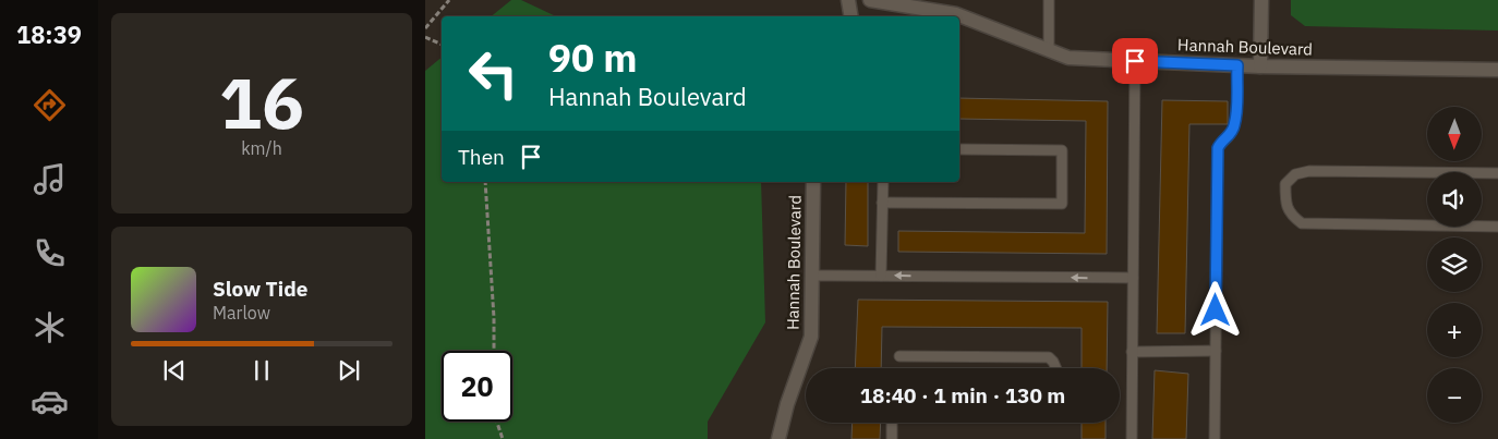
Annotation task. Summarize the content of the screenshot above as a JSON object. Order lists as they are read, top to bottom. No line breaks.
{"streets":{"street":["Hannah Boulevard"]},"north":"bottom","page":{"tabs":"18:39","tile":["16","km/h"],"turn":["90 m","Hannah Boulevard"],"map_buttons":["+","−"],"then":"Then","song":["Slow Tide","Marlow"],"limit":"20","trip":"18:40 · 1 min · 130 m"}}
